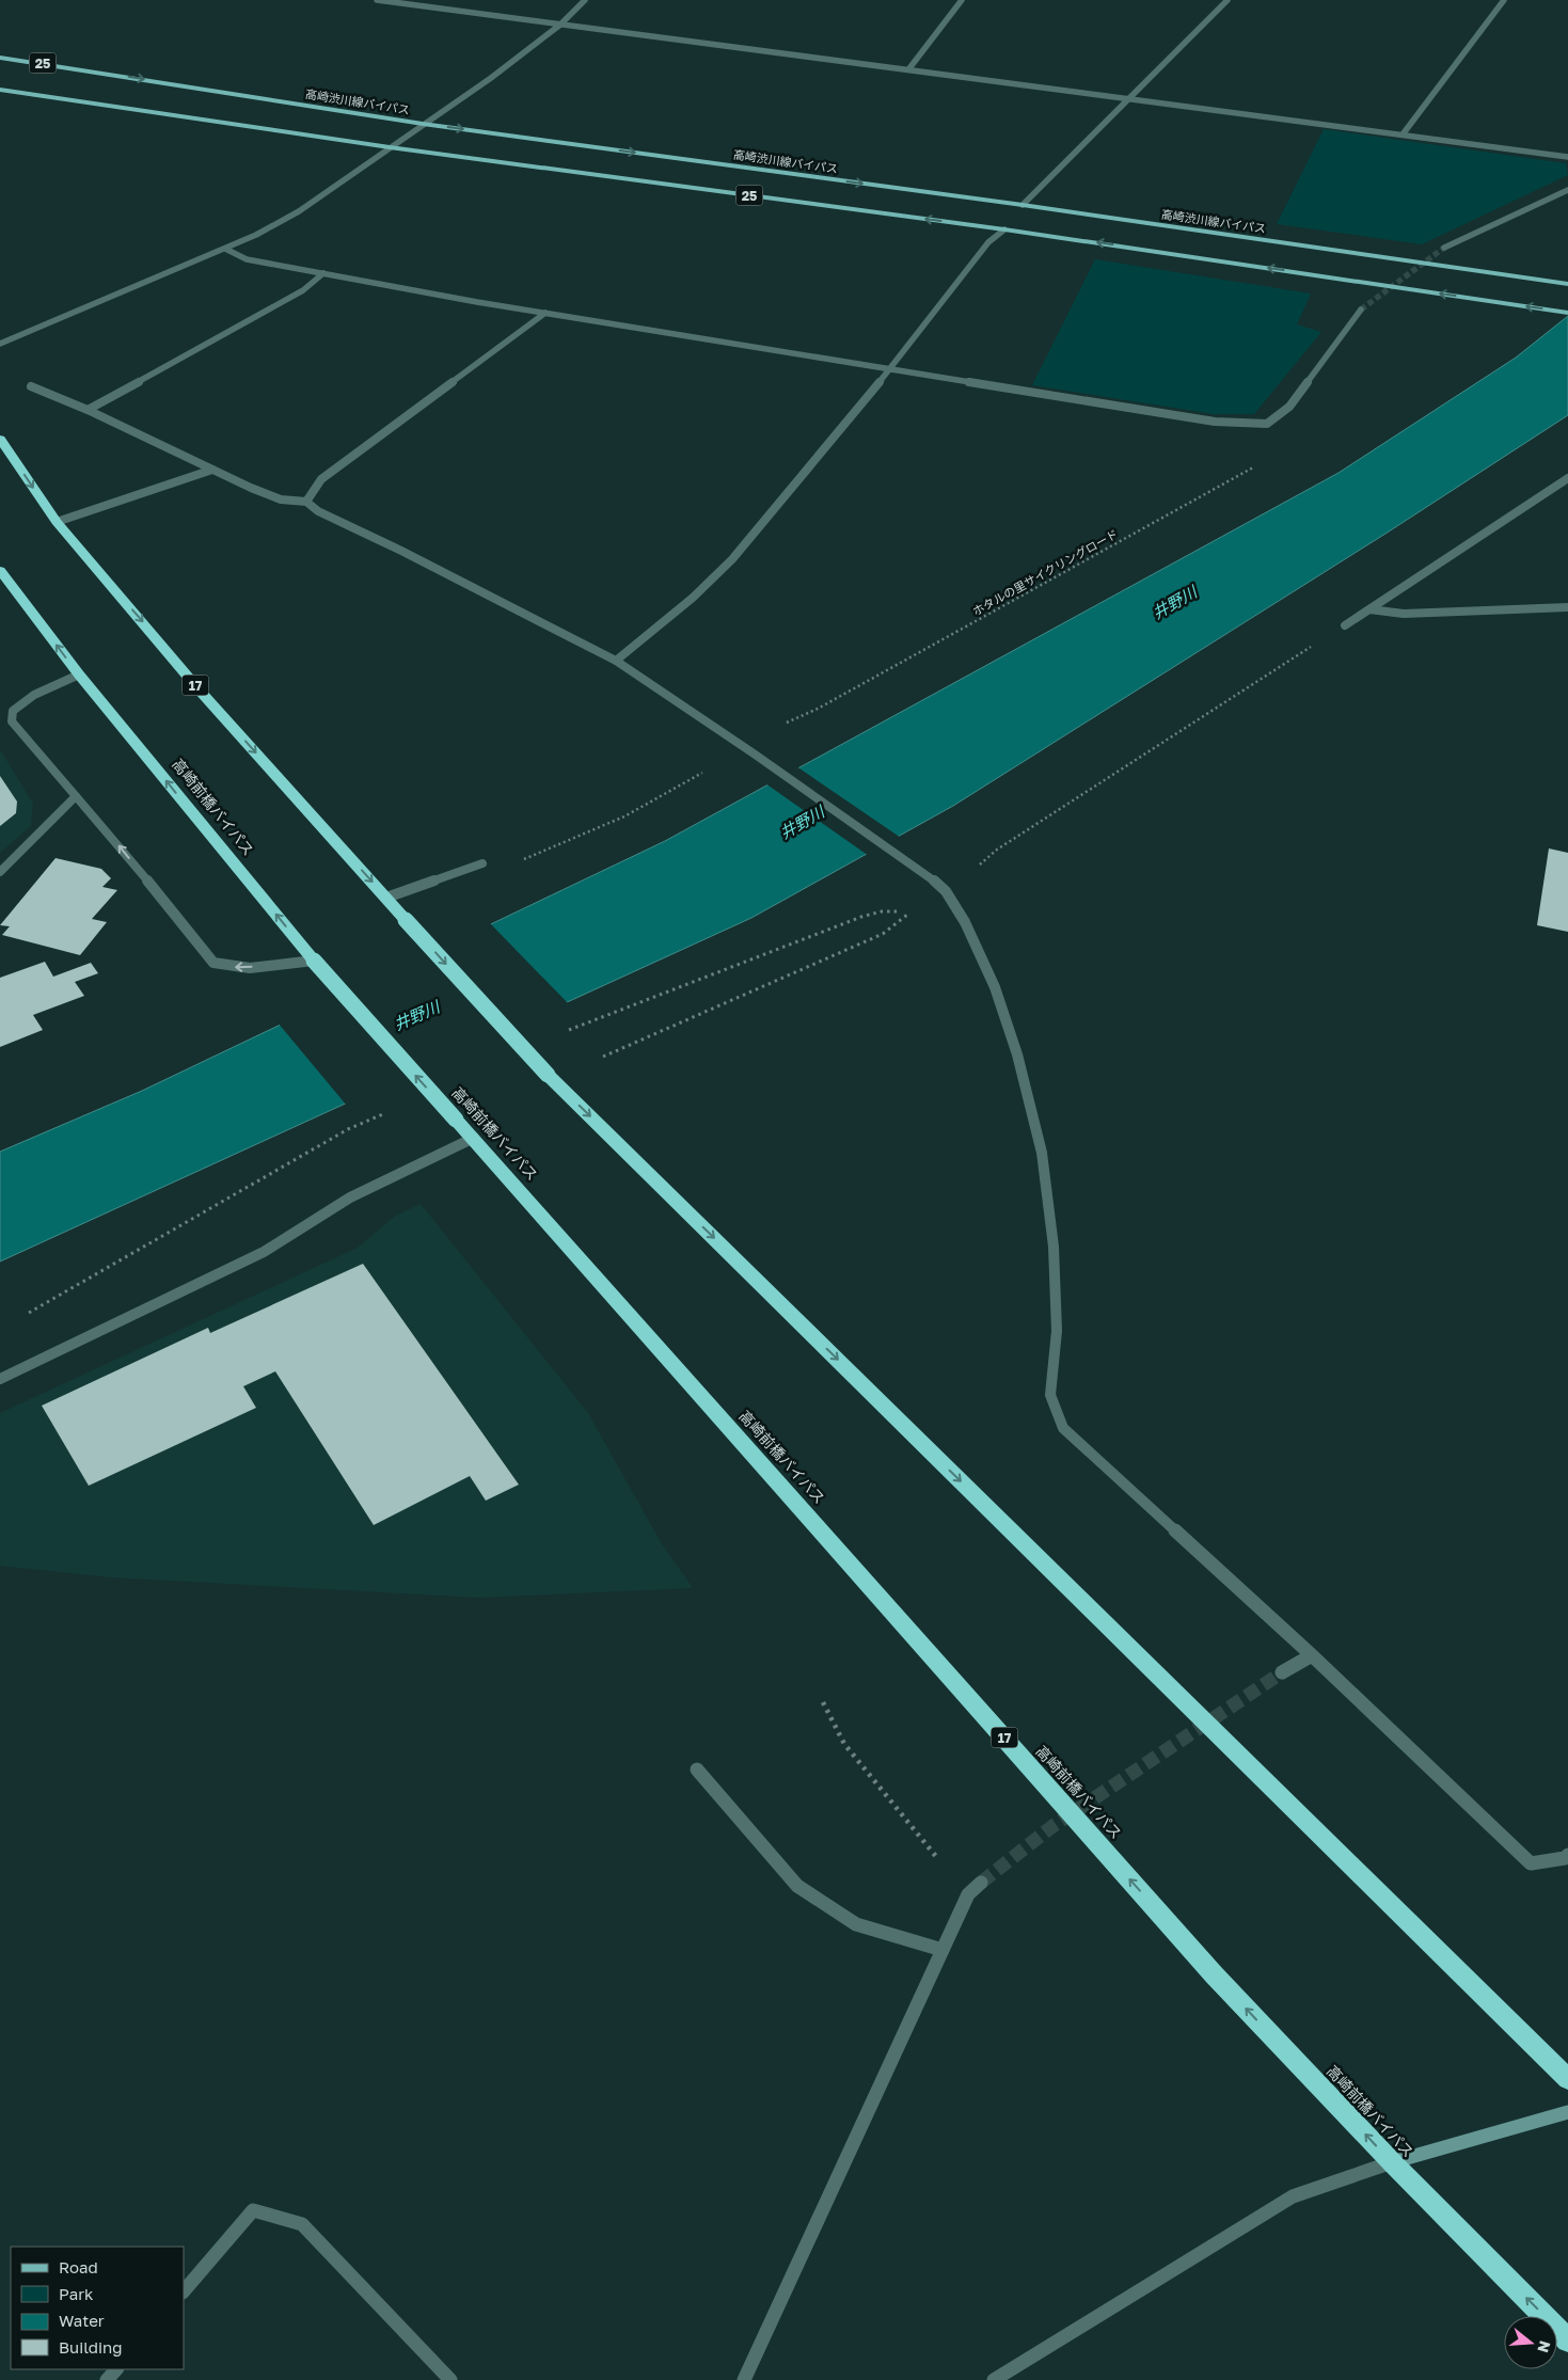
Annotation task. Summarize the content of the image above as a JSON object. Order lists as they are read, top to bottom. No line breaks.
{"streets":{"highway":["17","高崎前橋バイパス"],"main road":["25","高崎渋川線バイパス"],"path":["ホタルの里サイクリングロード"]},"water":["井野川"],"legend":["Road","Park","Water","Building"],"north":"right"}
